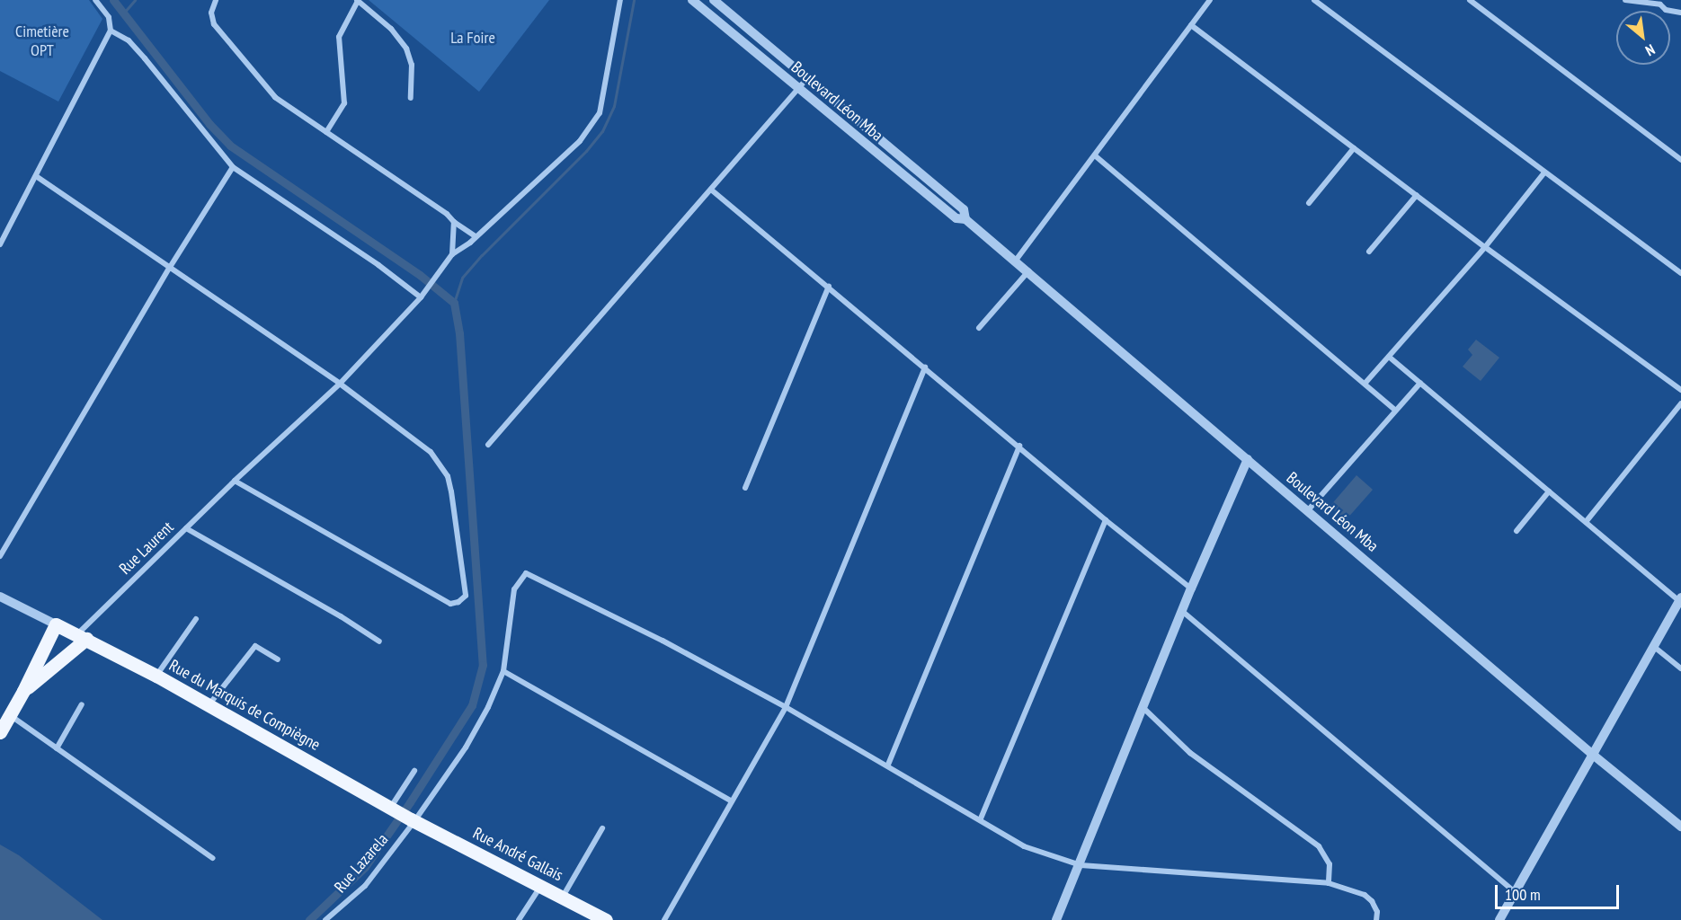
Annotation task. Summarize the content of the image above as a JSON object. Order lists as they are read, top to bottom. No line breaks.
{"streets":{"main road":["Rue du Marquis de Compiègne","Rue André Gallais"],"street":["Boulevard Léon Mba","Rue Laurent","Rue Lazarela"]},"crossings":[["Rue Laurent","Rue du Marquis de Compiègne"],["Rue du Marquis de Compiègne","Rue André Gallais"],["Rue du Marquis de Compiègne","Rue Lazarela"],["Rue André Gallais","Rue Lazarela"]],"parks":["Cimetière OPT","La Foire"],"scale_bar":"100 m","north":"bottom right"}
